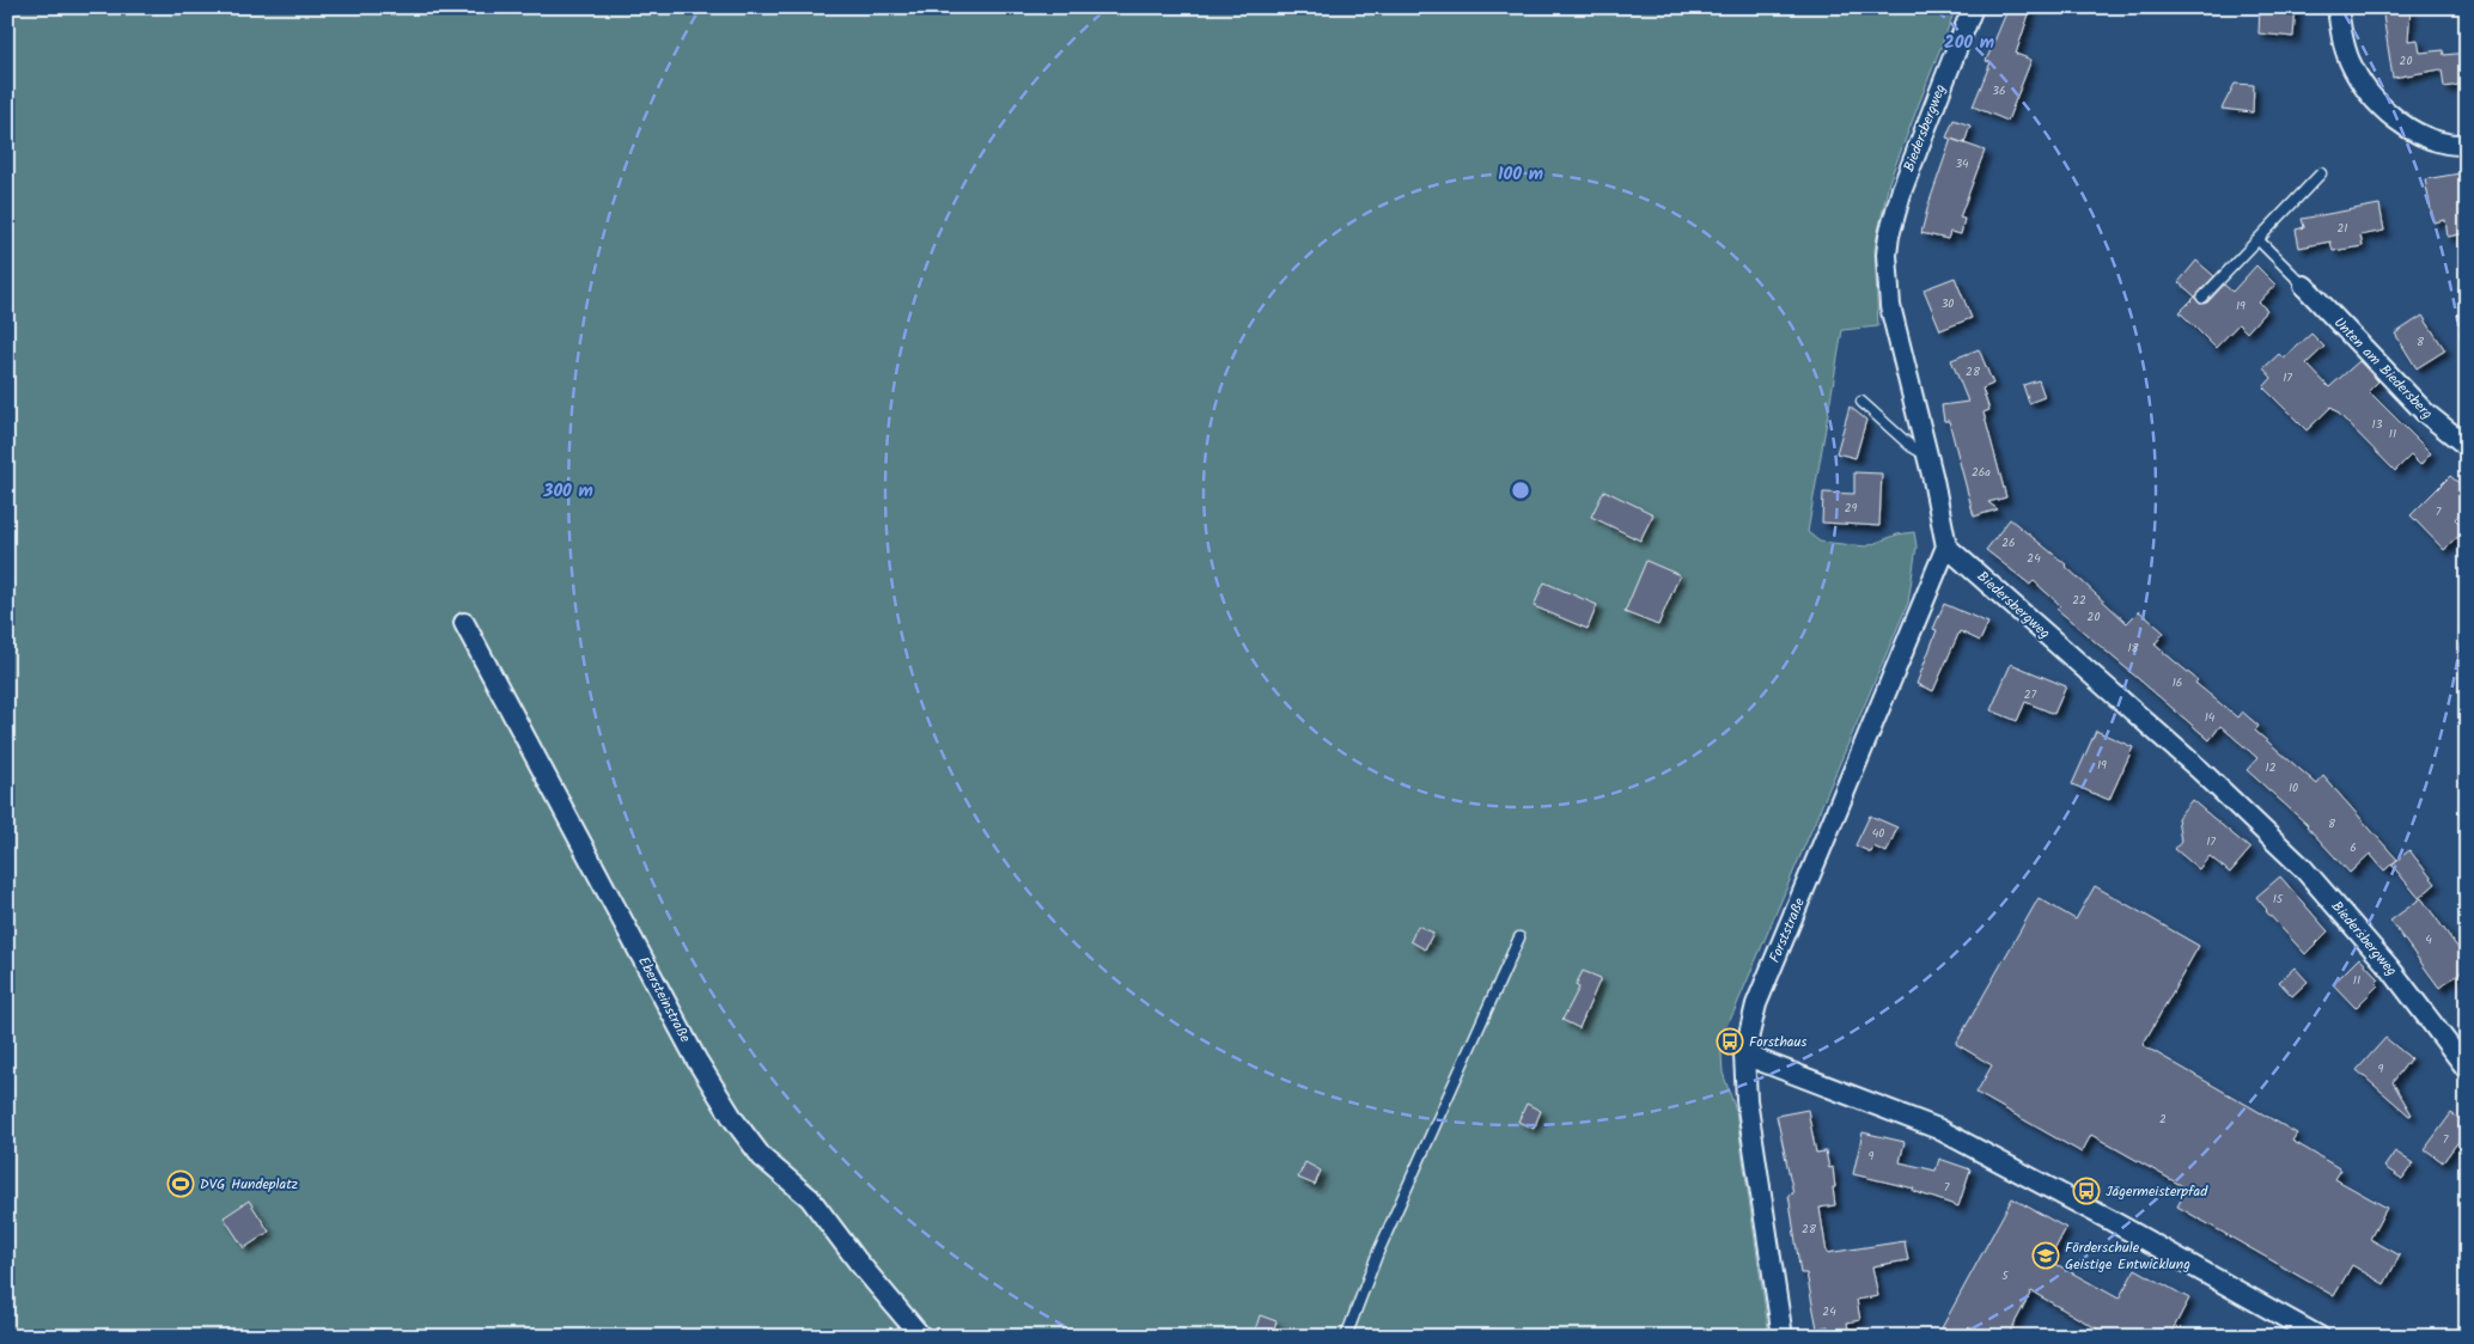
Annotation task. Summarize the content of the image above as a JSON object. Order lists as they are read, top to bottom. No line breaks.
{"streets":{"street":["Biedersbergweg","Unten am Biedersberg","Forststraße","Ebersteinstraße"]},"crossings":[["Biedersbergweg","Forststraße"]],"places":{"bus stop":["Forsthaus","Jägermeisterpfad"],"sports":["DVG Hundeplatz"],"school or university":["Förderschule Geistige Entwicklung"]},"house_numbers":["20","36","34","21","30","19","8","28","17","13","11","26a","29","7","26","24","22","20","18","16","27","14","19","12","10","8","40","17","6","15","4","11","9","2","7","9","7","28","5","24"],"rings":["200 m","100 m","300 m"]}
